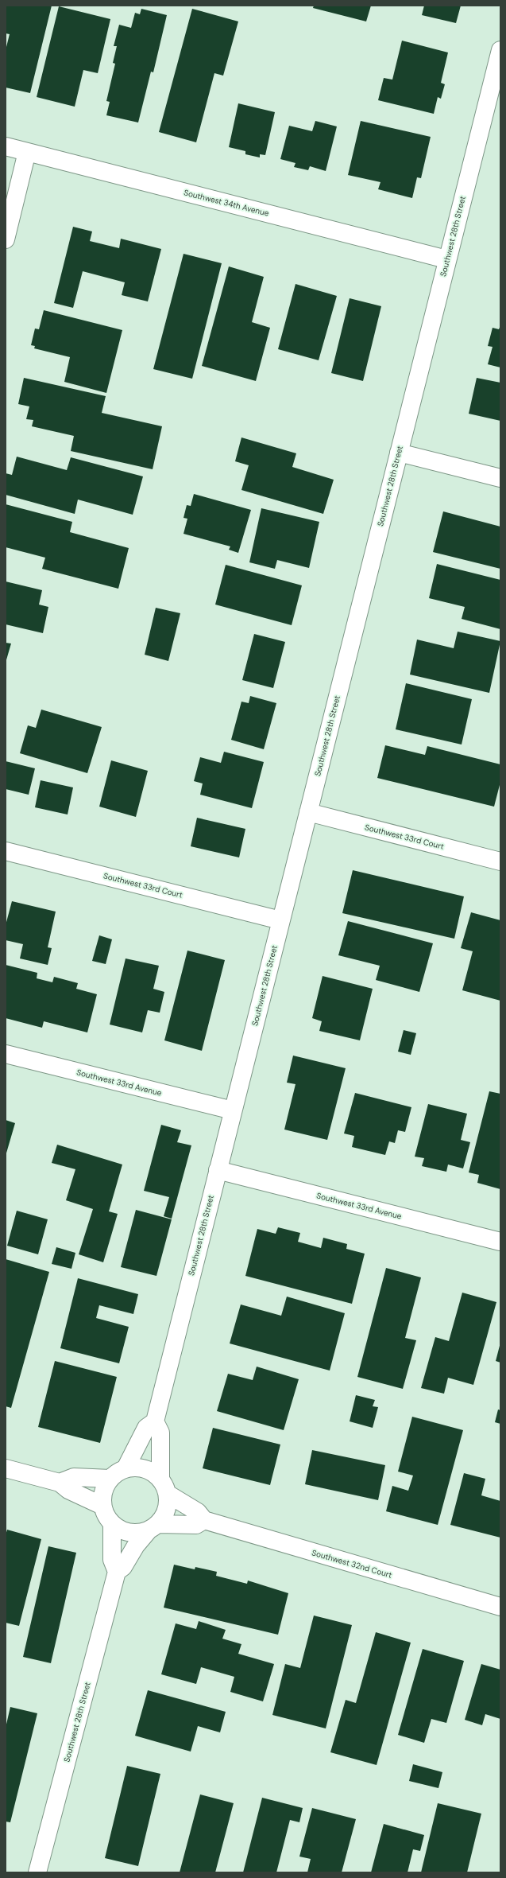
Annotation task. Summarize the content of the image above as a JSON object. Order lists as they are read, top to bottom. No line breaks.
{"streets":{"street":["Southwest 34th Avenue","Southwest 28th Street","Southwest 33rd Court","Southwest 33rd Avenue","Southwest 32nd Court"]},"crossings":[["Southwest 34th Avenue","Southwest 28th Street"],["Southwest 28th Street","Southwest 33rd Court"],["Southwest 28th Street","Southwest 33rd Avenue"],["Southwest 28th Street","Southwest 32nd Court"]]}
